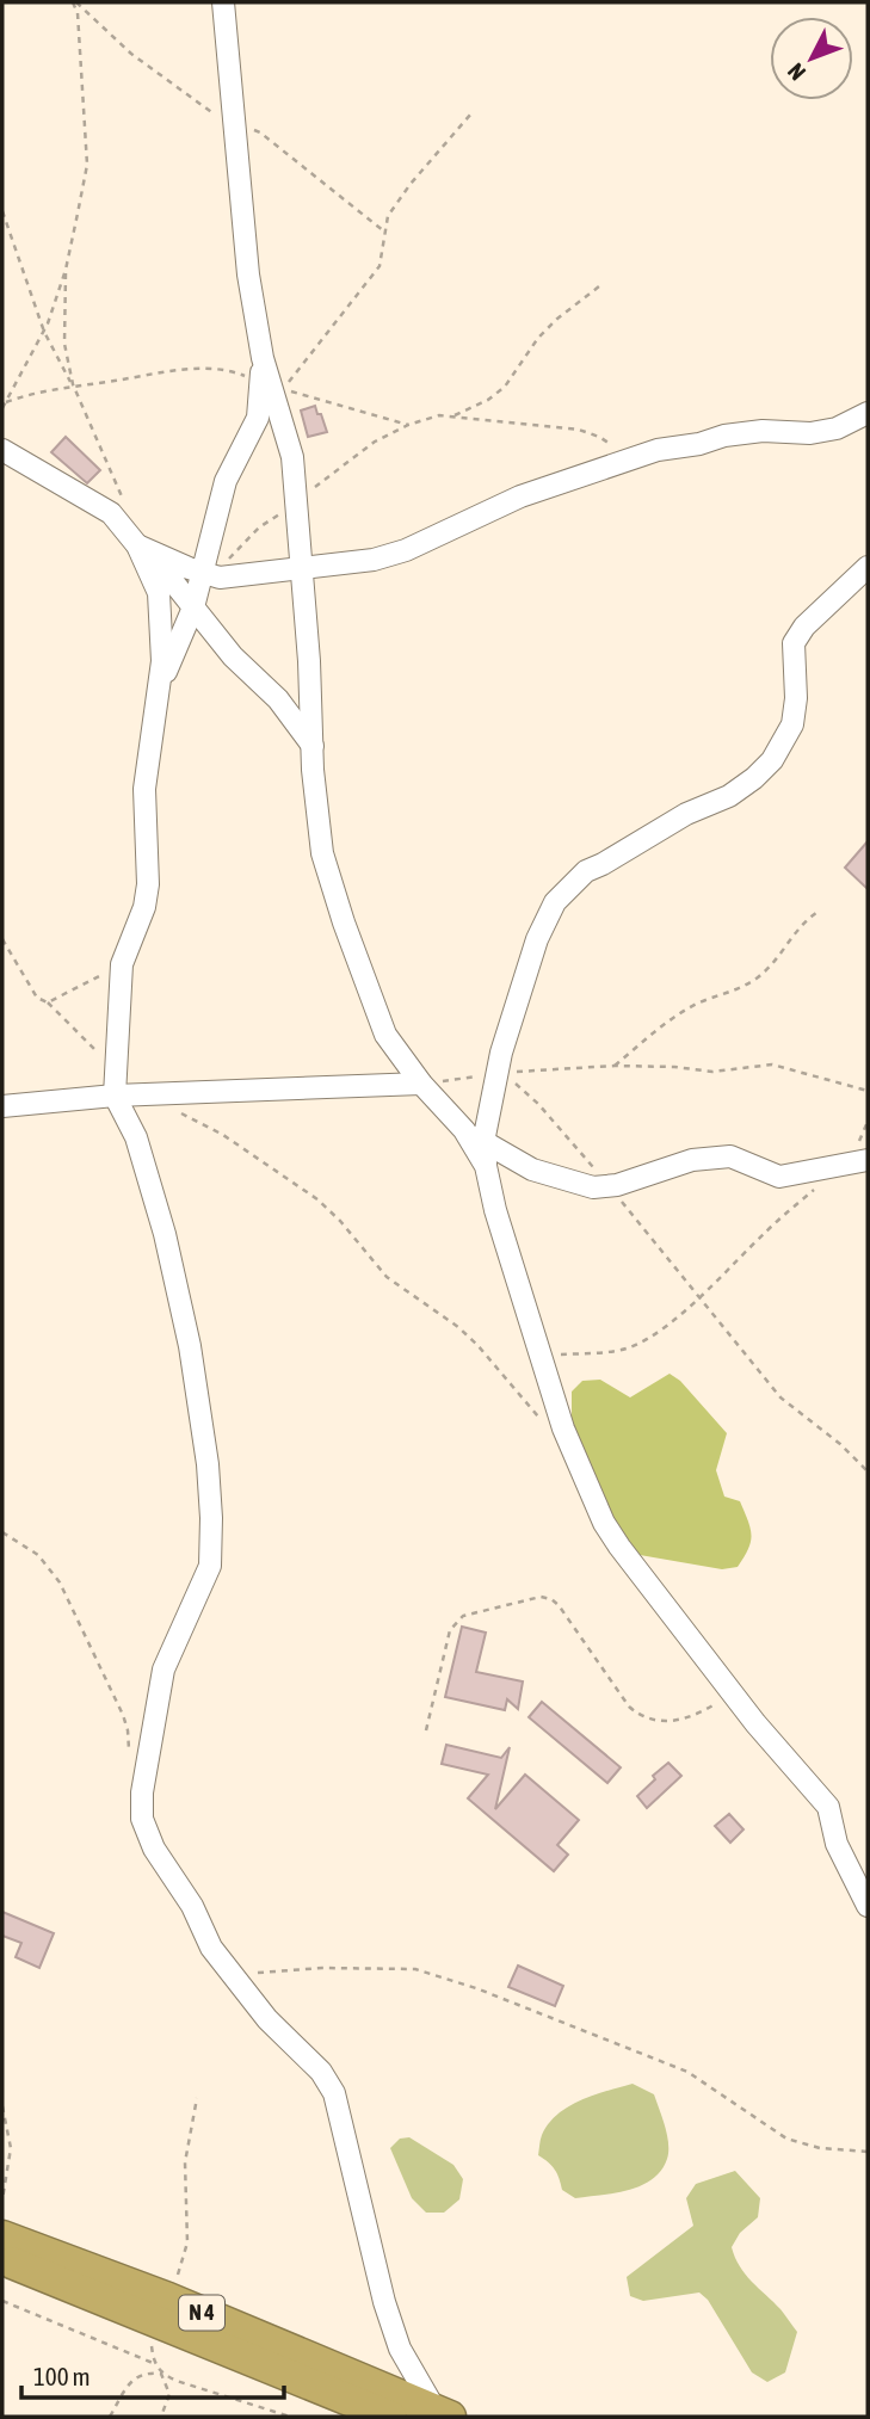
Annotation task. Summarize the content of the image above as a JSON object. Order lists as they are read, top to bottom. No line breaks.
{"streets":{"highway":["N 4"]},"scale_bar":"100 m","north":"bottom left"}
